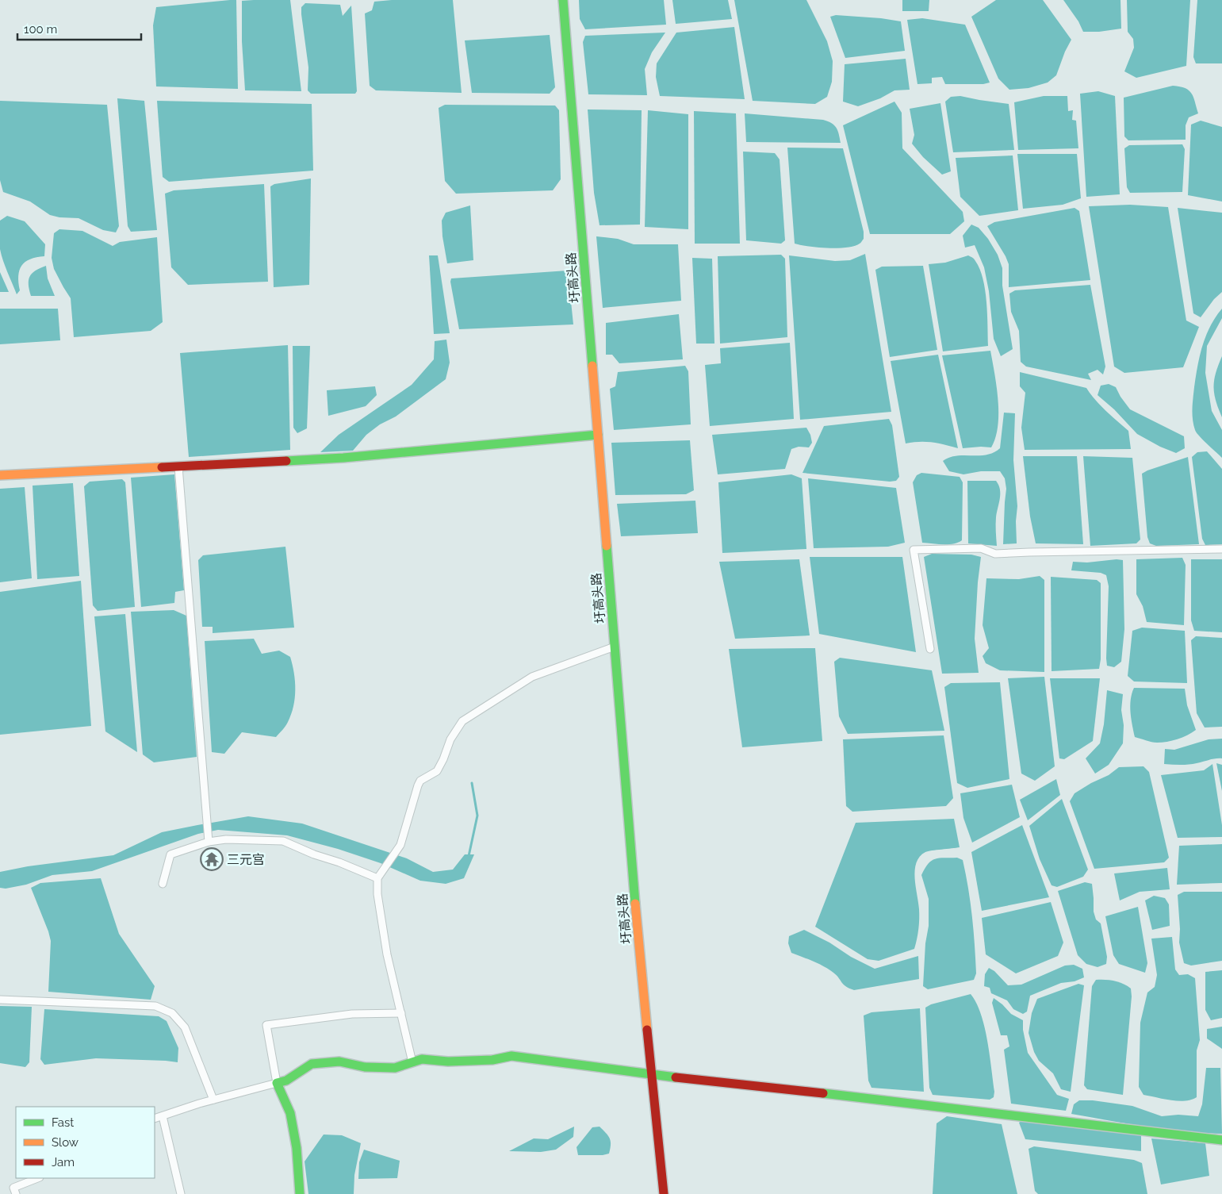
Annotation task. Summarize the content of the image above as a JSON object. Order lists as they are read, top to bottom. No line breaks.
{"streets":{"street":["圩高头路"]},"places":{"temple":["三元宫"]},"legend":["Fast","Slow","Jam"],"scale_bar":"100 m"}
